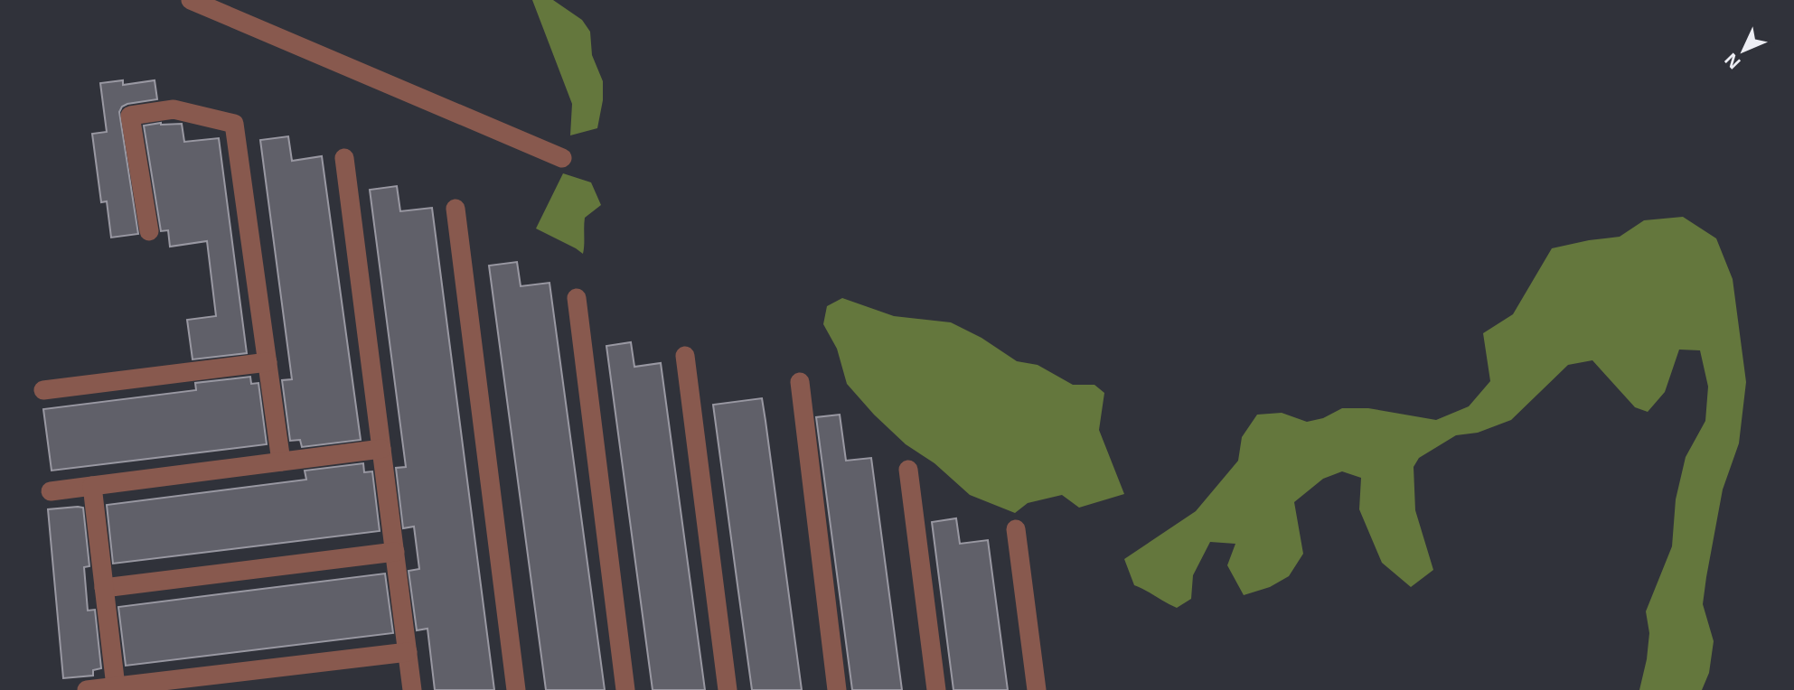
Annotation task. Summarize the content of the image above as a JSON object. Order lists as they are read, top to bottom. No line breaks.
{"north":"bottom left"}
